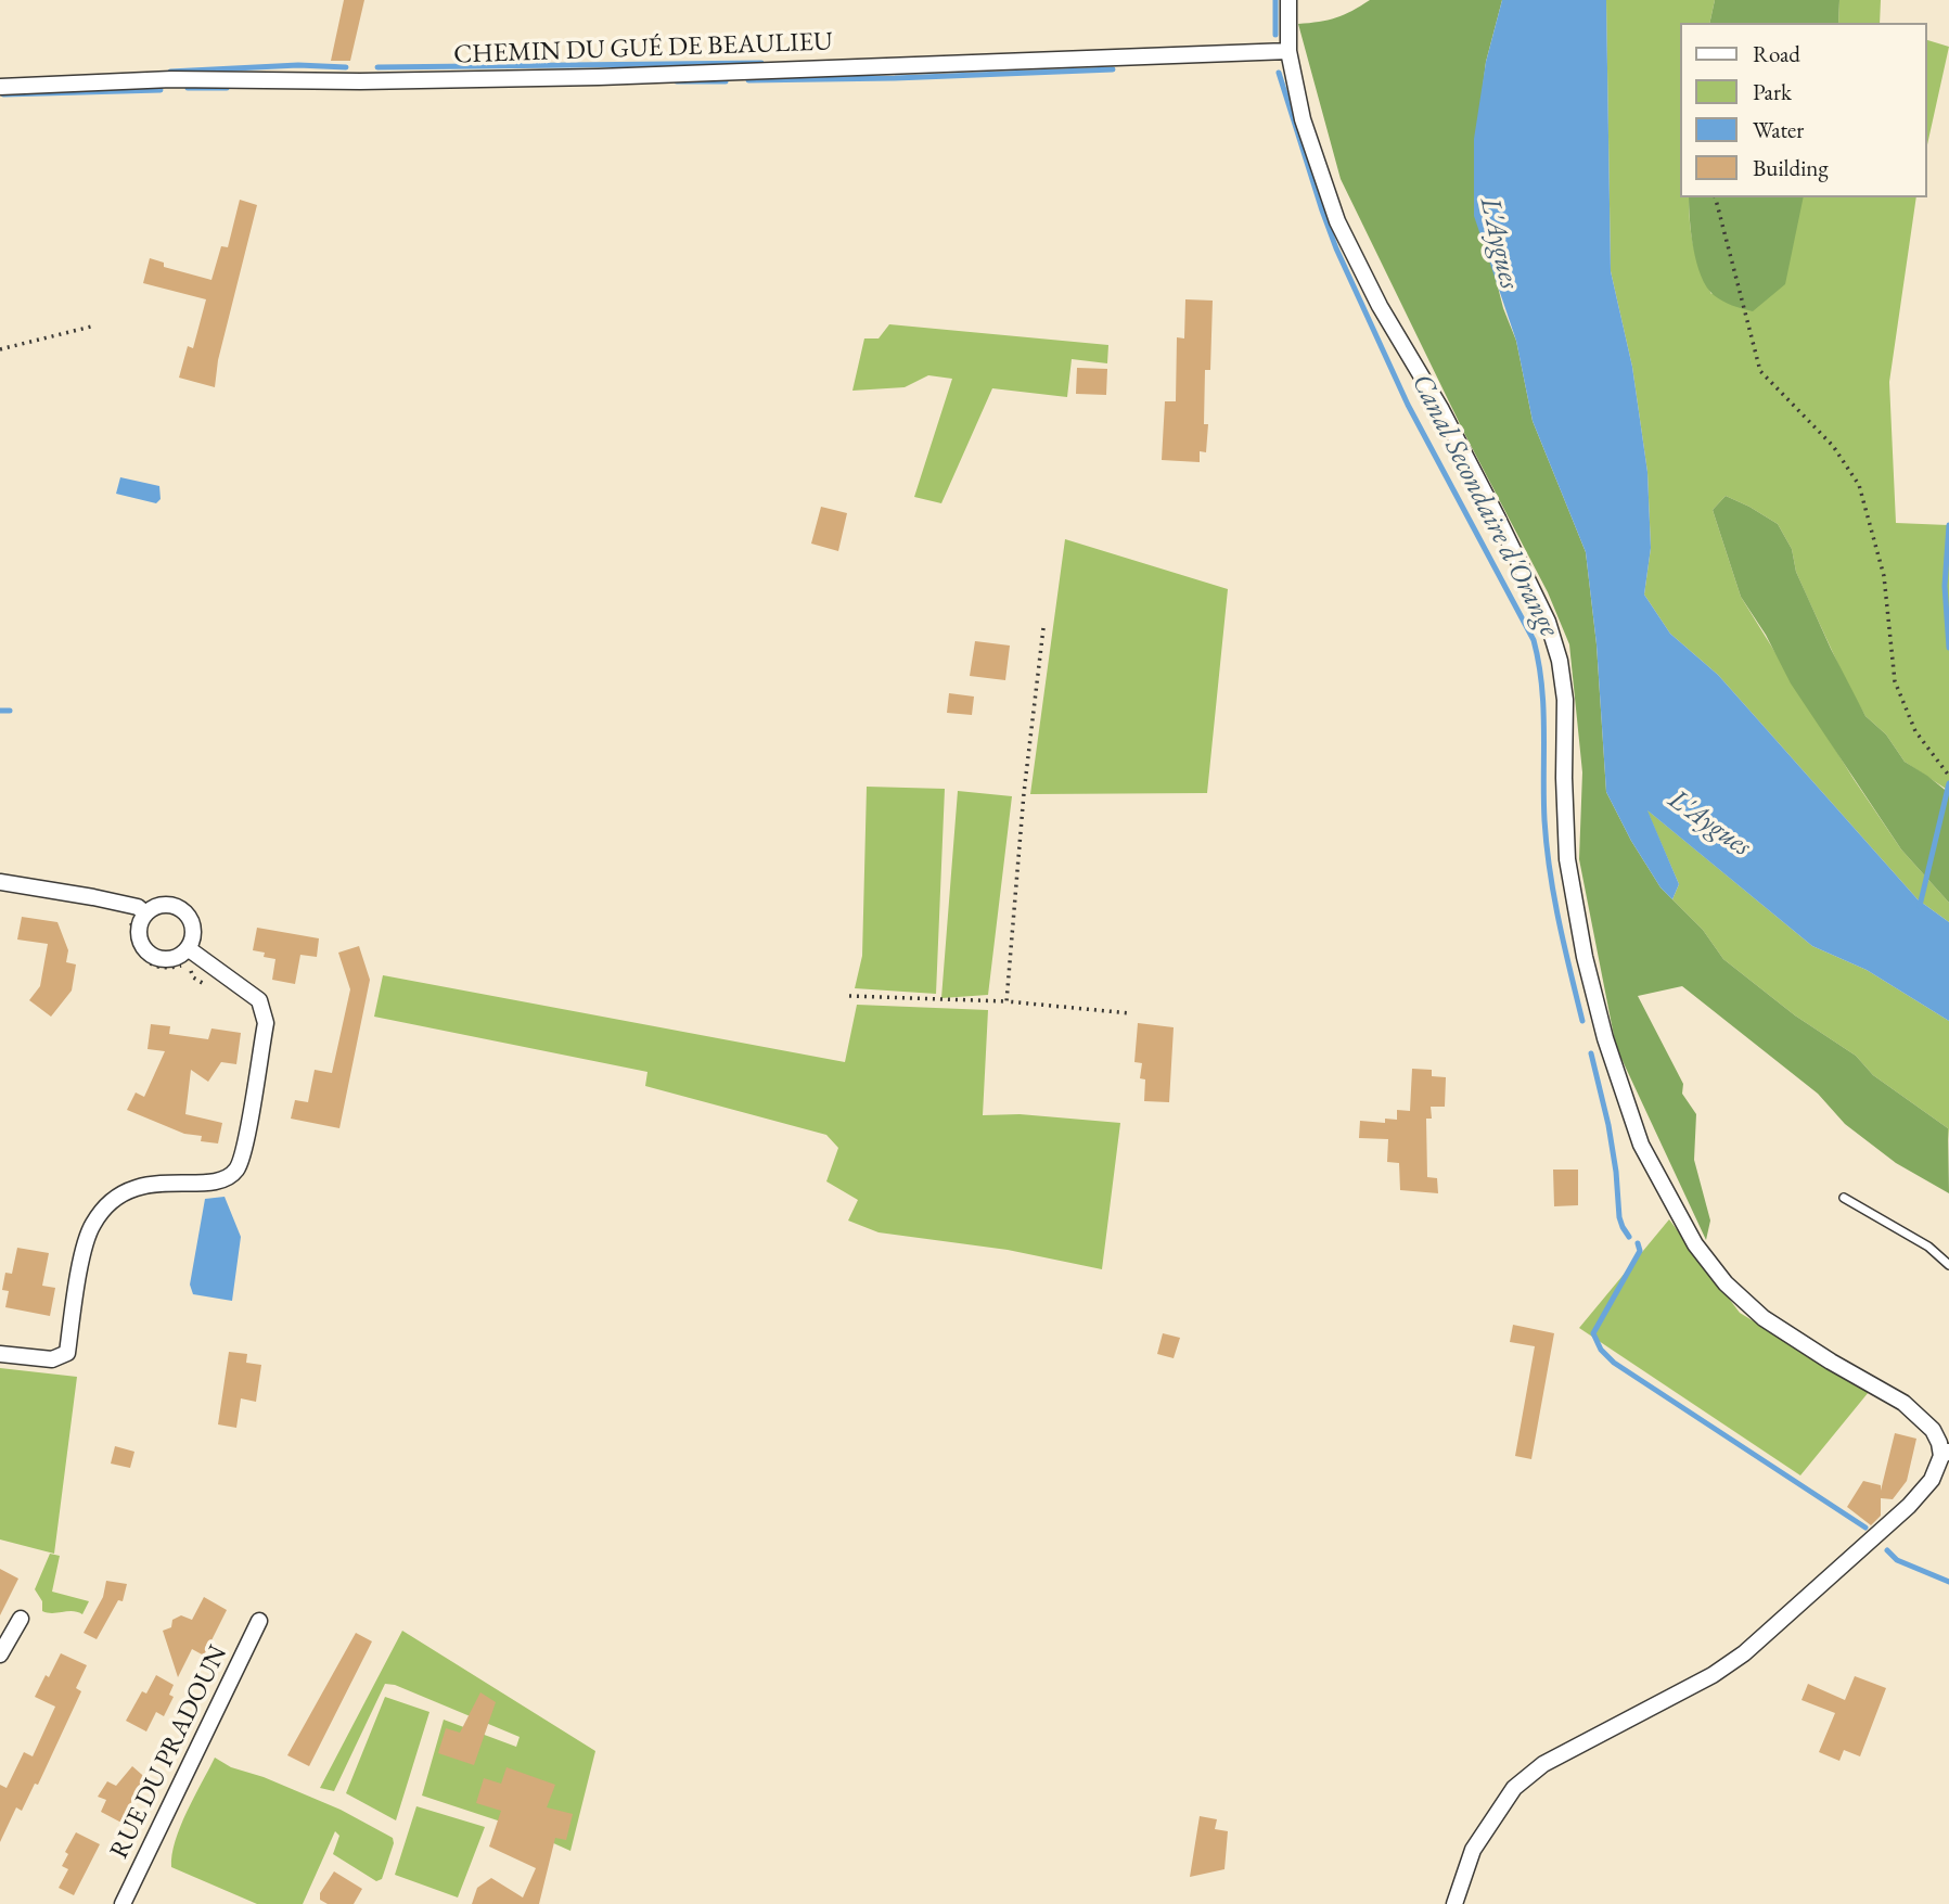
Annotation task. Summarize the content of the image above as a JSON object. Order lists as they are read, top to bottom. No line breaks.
{"streets":{"street":["CHEMIN DU GUÉ DE BEAULIEU","RUE DU PRADOUN"]},"water":["L'Aygues","Canal Secondaire d'Orange"],"legend":["Road","Park","Water","Building"]}
